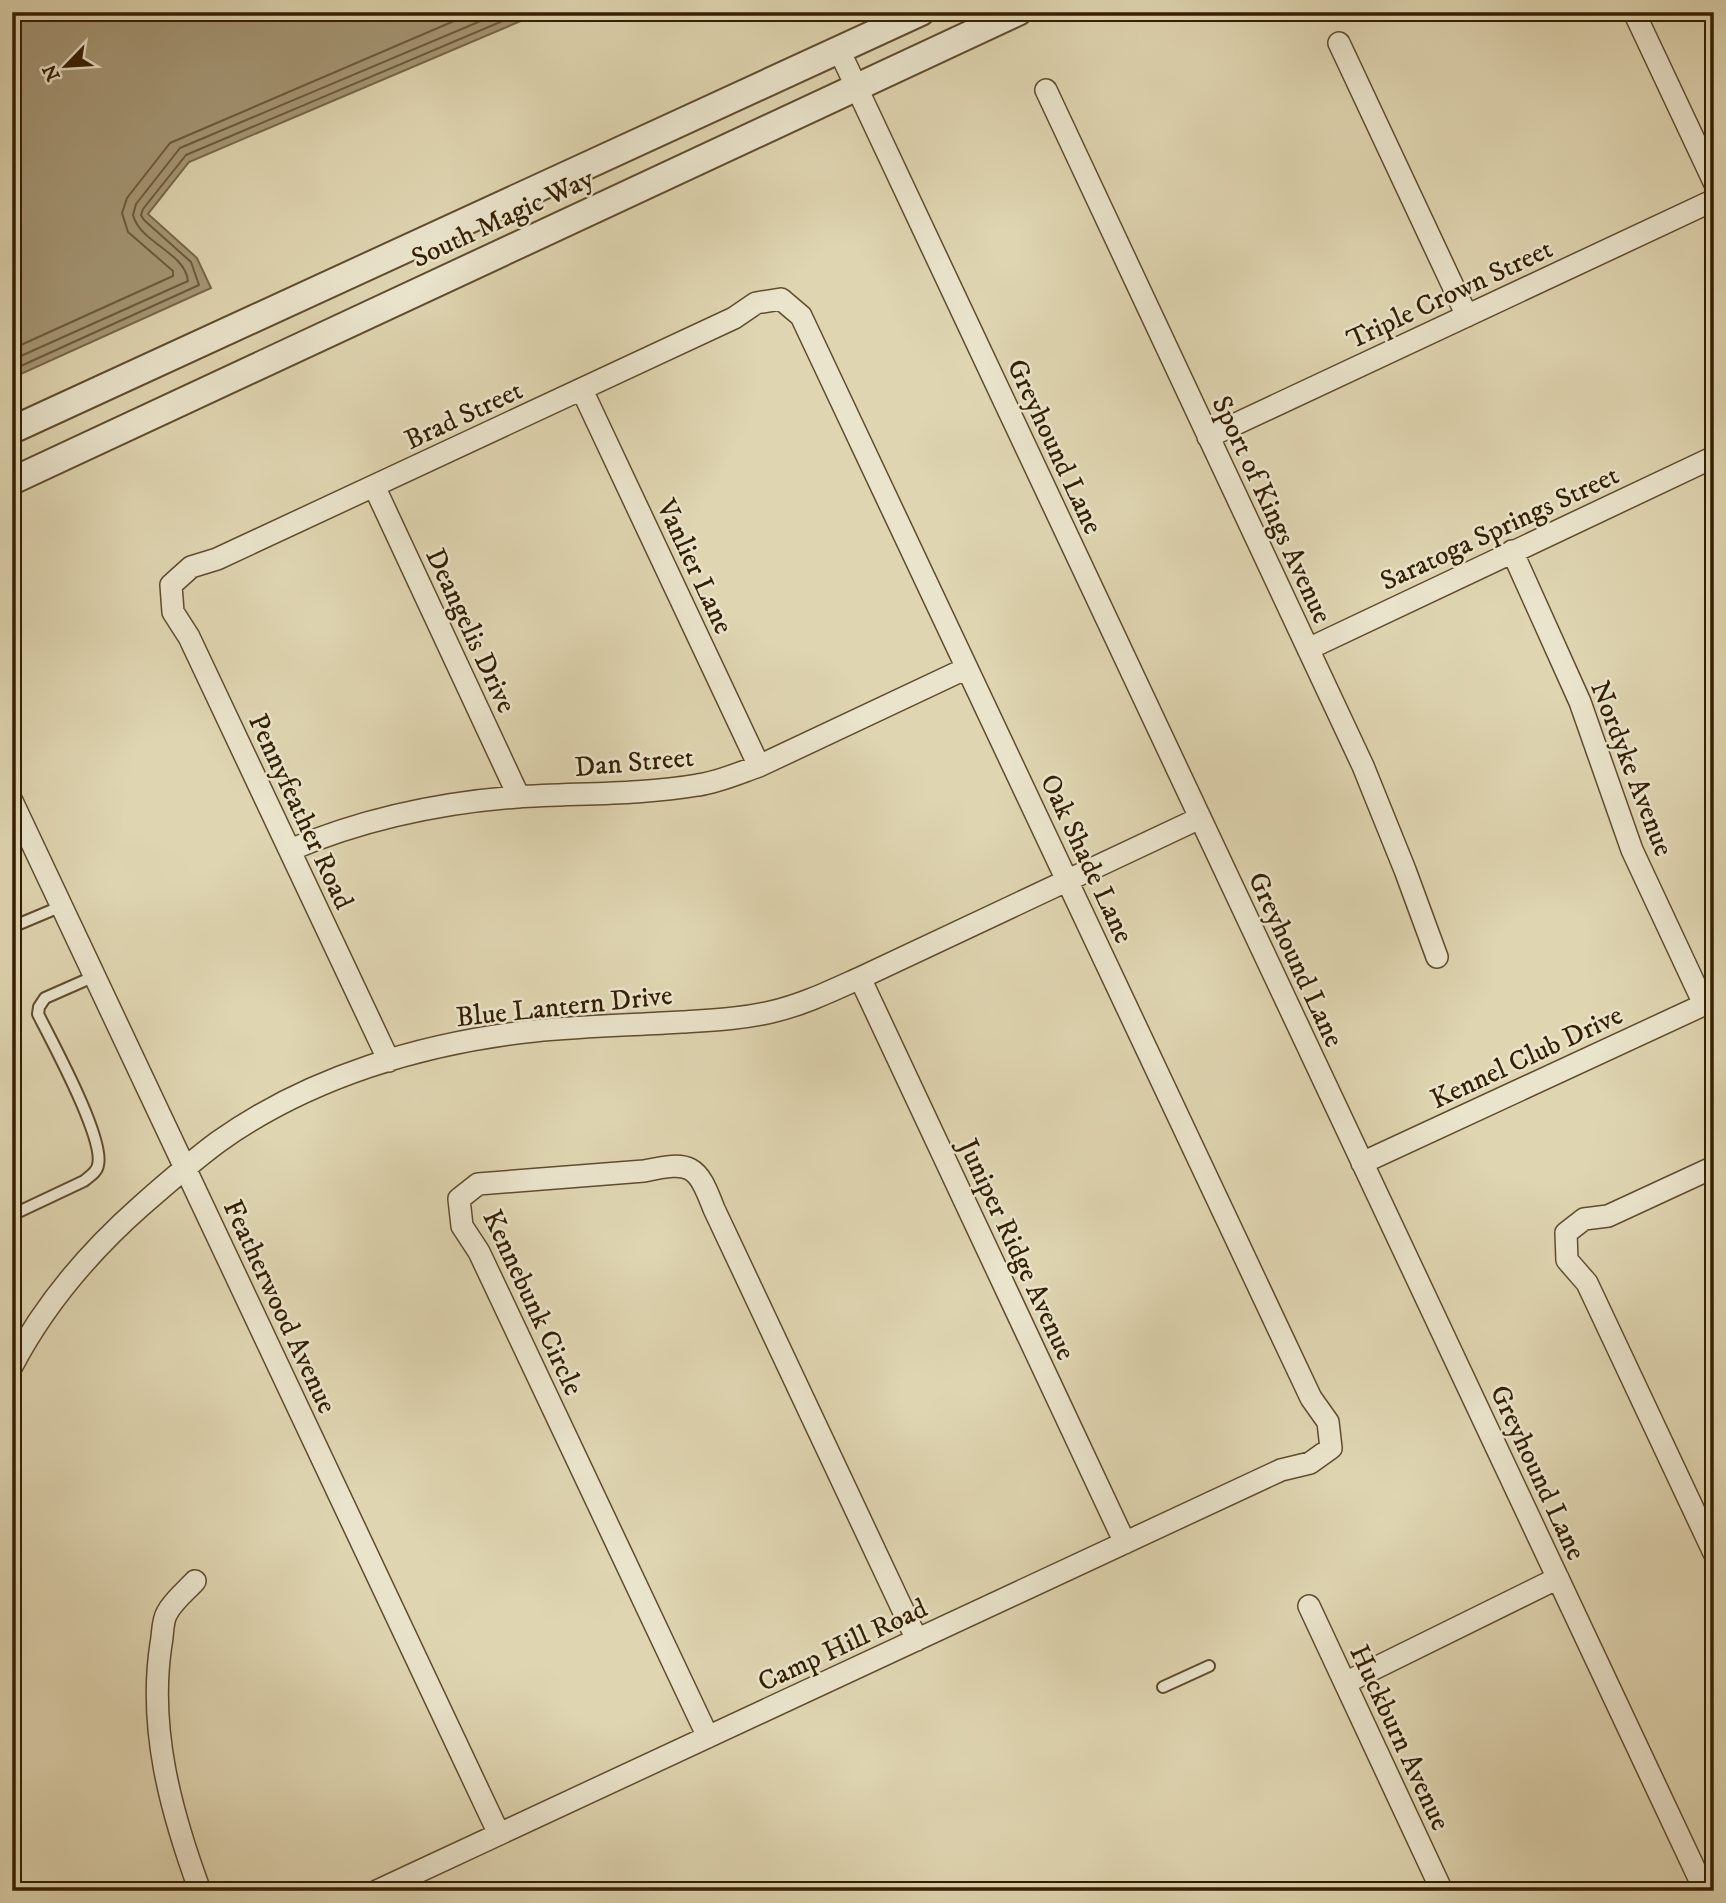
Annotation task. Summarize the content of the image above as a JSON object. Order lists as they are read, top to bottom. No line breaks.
{"streets":{"street":["South Magic Way","Triple Crown Street","Brad Street","Greyhound Lane","Sport of Kings Avenue","Saratoga Springs Street","Vanlier Lane","Deangelis Drive","Dan Street","Nordyke Avenue","Pennyfeather Road","Oak Shade Lane","Blue Lantern Drive","Kennel Club Drive","Juniper Ridge Avenue","Kennebunk Circle","Featherwood Avenue","Camp Hill Road","Huckburn Avenue"]},"crossings":[["South Magic Way","Greyhound Lane"],["Triple Crown Street","Sport of Kings Avenue"],["Brad Street","Vanlier Lane"],["Brad Street","Deangelis Drive"],["Brad Street","Pennyfeather Road"],["Brad Street","Oak Shade Lane"],["Greyhound Lane","Blue Lantern Drive"],["Greyhound Lane","Kennel Club Drive"],["Sport of Kings Avenue","Saratoga Springs Street"],["Saratoga Springs Street","Nordyke Avenue"],["Vanlier Lane","Dan Street"],["Deangelis Drive","Dan Street"],["Dan Street","Pennyfeather Road"],["Dan Street","Oak Shade Lane"],["Nordyke Avenue","Kennel Club Drive"],["Pennyfeather Road","Blue Lantern Drive"],["Oak Shade Lane","Blue Lantern Drive"],["Oak Shade Lane","Camp Hill Road"],["Blue Lantern Drive","Juniper Ridge Avenue"],["Blue Lantern Drive","Featherwood Avenue"],["Juniper Ridge Avenue","Camp Hill Road"],["Kennebunk Circle","Camp Hill Road"],["Featherwood Avenue","Camp Hill Road"]],"north":"bottom left"}
